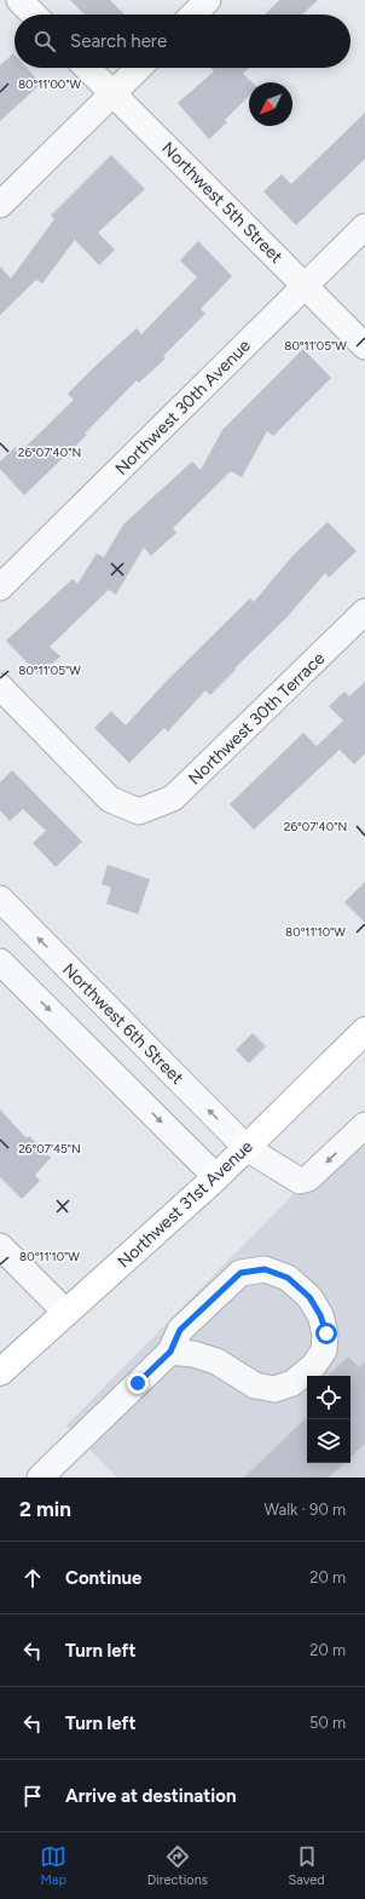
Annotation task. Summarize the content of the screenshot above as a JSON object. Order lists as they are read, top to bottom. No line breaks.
{"streets":{"main road":["Northwest 31st Avenue"],"street":["Northwest 5th Street","Northwest 30th Avenue","Northwest 30th Terrace","Northwest 6th Street"]},"crossings":[["Northwest 5th Street","Northwest 30th Avenue"],["Northwest 6th Street","Northwest 31st Avenue"]],"north":"bottom left","page":{"search":"Search here","heading":["2 min","Walk · 90 m"],"list":[["Continue","20 m"],["Turn left","20 m"],["Turn left","50 m"],"Arrive at destination"],"nav":["Map","Directions","Saved"]},"coordinates":["80°11'00\"W","80°11'05\"W","26°07'40\"N","80°11'10\"W","26°07'45\"N"]}
